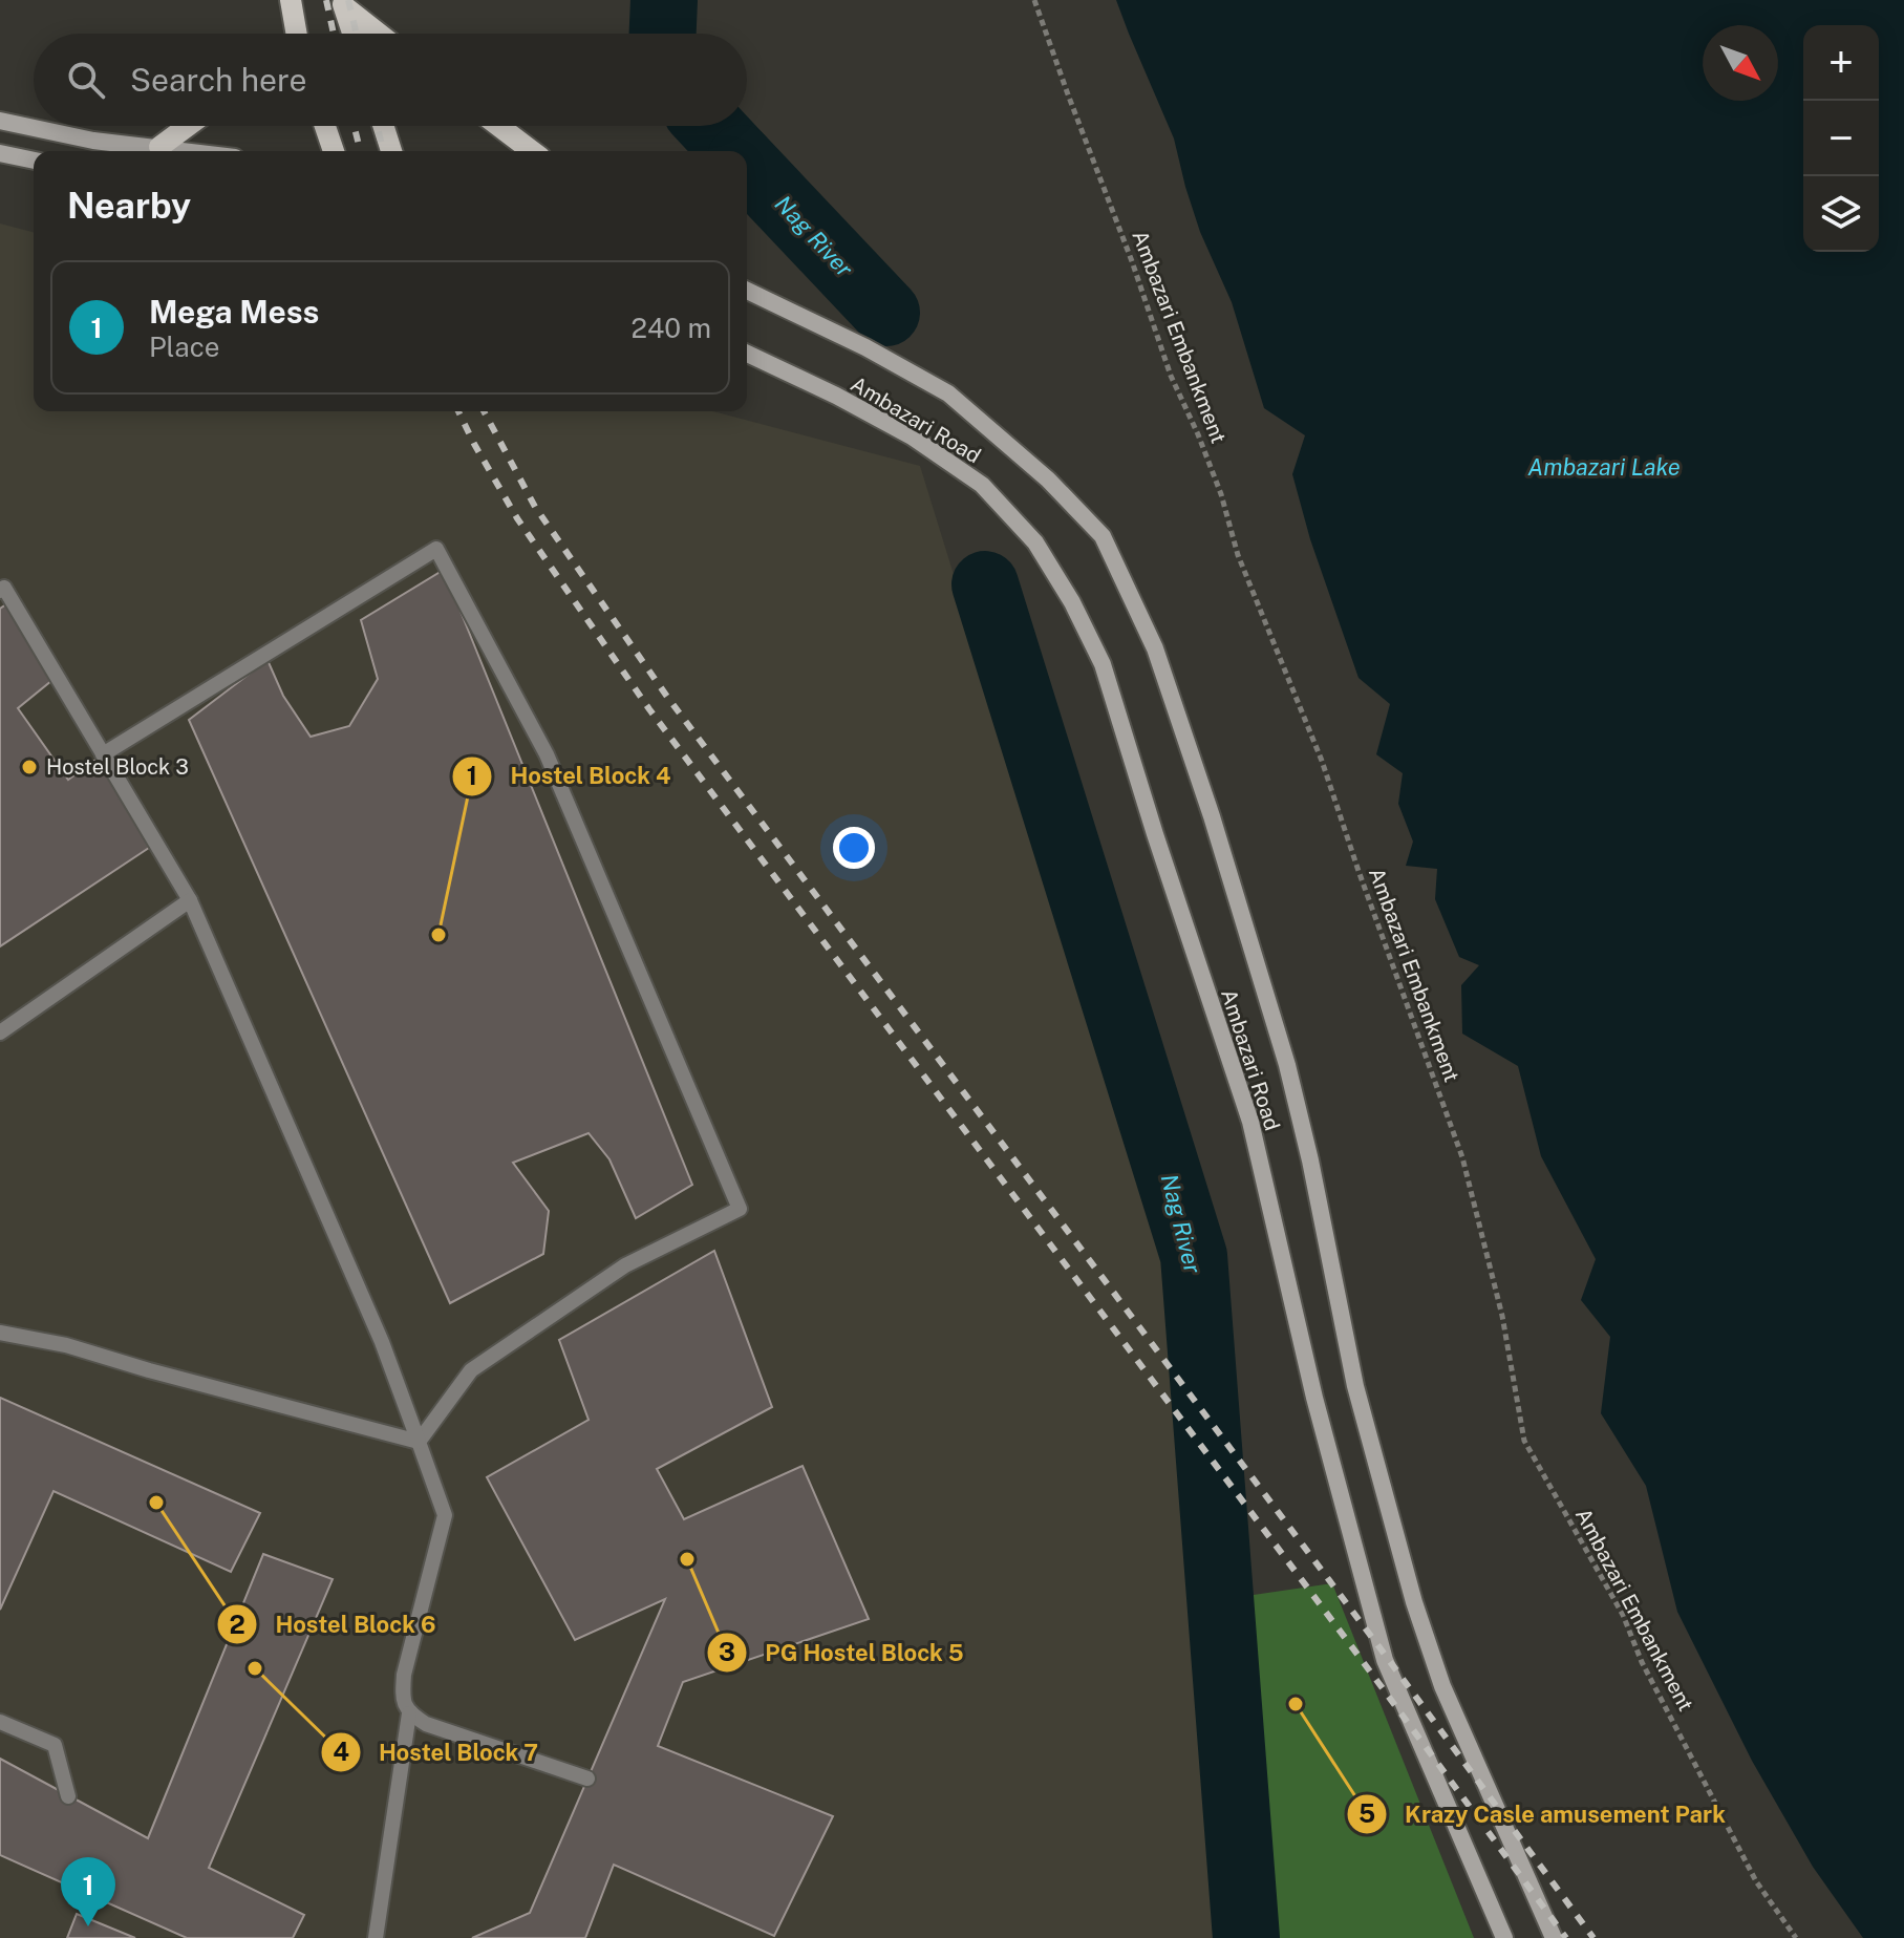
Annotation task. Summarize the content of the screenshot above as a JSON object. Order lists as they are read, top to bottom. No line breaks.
{"streets":{"main road":["Ambazari Road"],"path":["Ambazari Embankment"]},"water":["Nag River","Ambazari Lake"],"places":["Hostel Block 3","Hostel Block 4","Hostel Block 6","PG Hostel Block 5","Hostel Block 7","Krazy Casle amusement Park"],"north":"bottom right","page":{"map_buttons":["+","−"],"search":"Search here","heading":"Nearby","list":[{"mark":"1","name":"Mega Mess","note":"Place","value":"240 m"}],"pins":"1"}}
